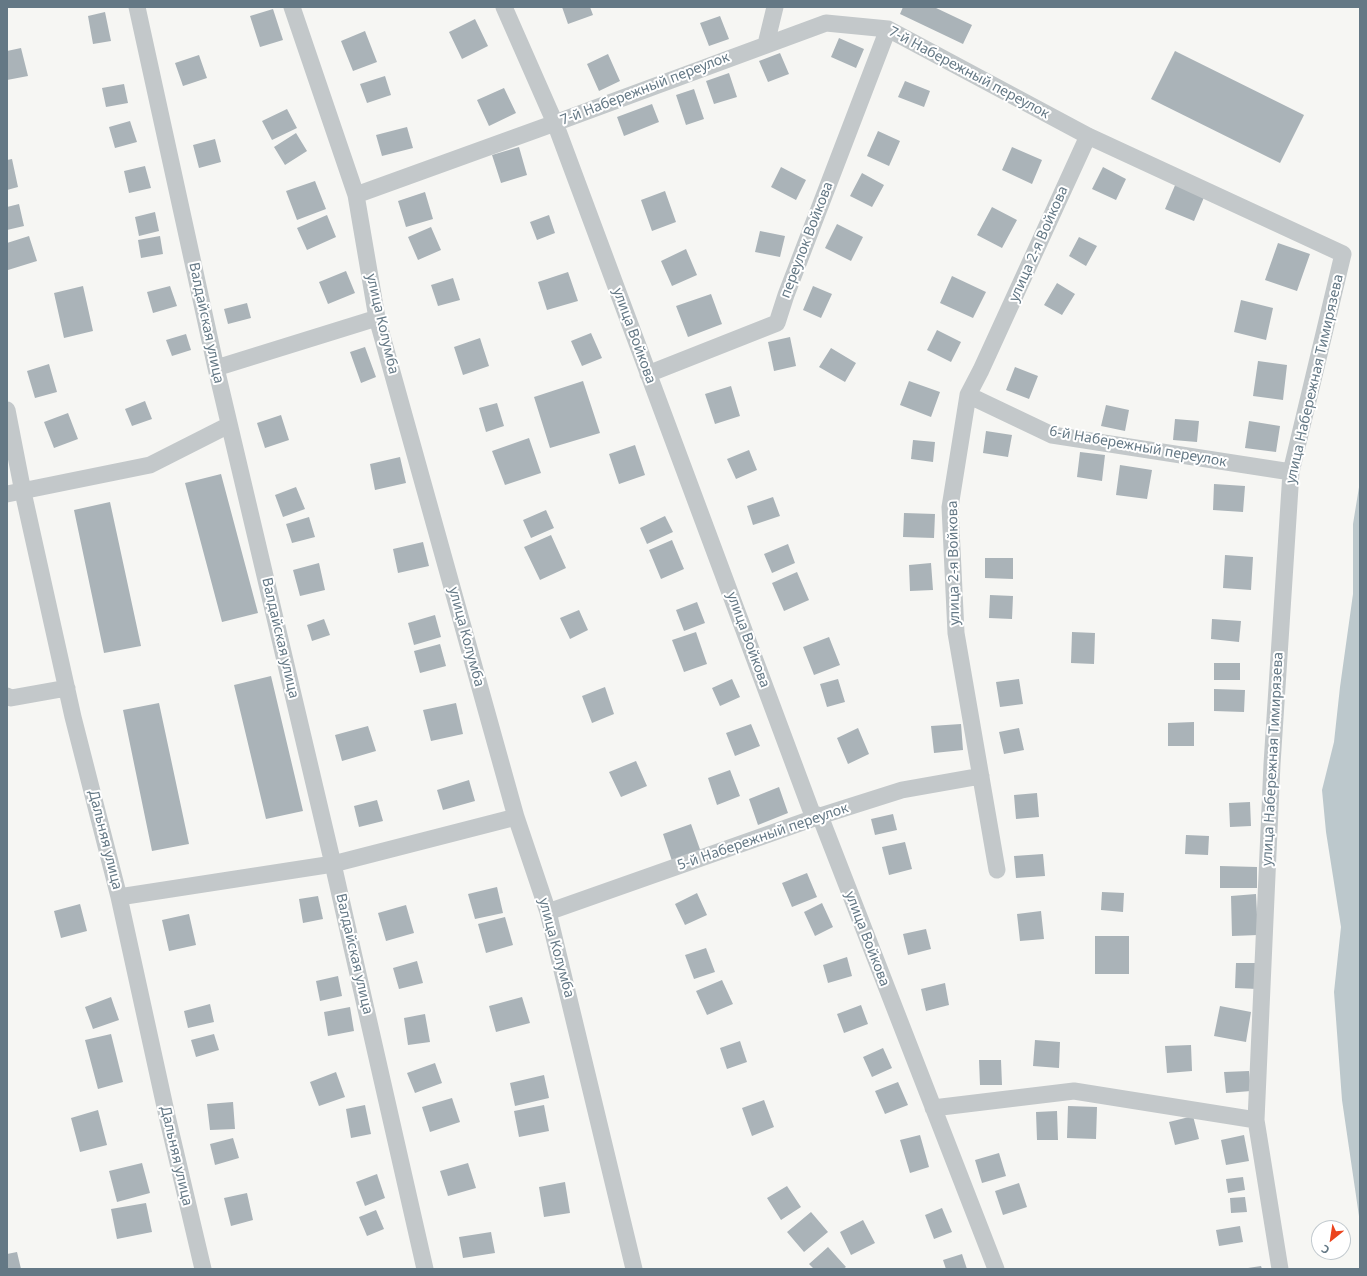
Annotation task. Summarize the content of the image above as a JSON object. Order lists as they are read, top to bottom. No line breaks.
{"streets":{"street":["7-й Набережный переулок","переулок Войкова","улица 2-я Войкова","Валдайская улица","улица Колумба","улица Войкова","улица Набережная Тимирязева","6-й Набережный переулок","5-й Набережный переулок","Дальняя улица"]},"crossings":[["7-й Набережный переулок","переулок Войкова"],["7-й Набережный переулок","улица 2-я Войкова"],["7-й Набережный переулок","улица Колумба"],["7-й Набережный переулок","улица Войкова"],["7-й Набережный переулок","улица Набережная Тимирязева"],["переулок Войкова","улица Войкова"],["улица 2-я Войкова","6-й Набережный переулок"],["улица 2-я Войкова","5-й Набережный переулок"],["улица Колумба","5-й Набережный переулок"],["улица Войкова","5-й Набережный переулок"],["улица Набережная Тимирязева","6-й Набережный переулок"]],"north":"bottom left"}
